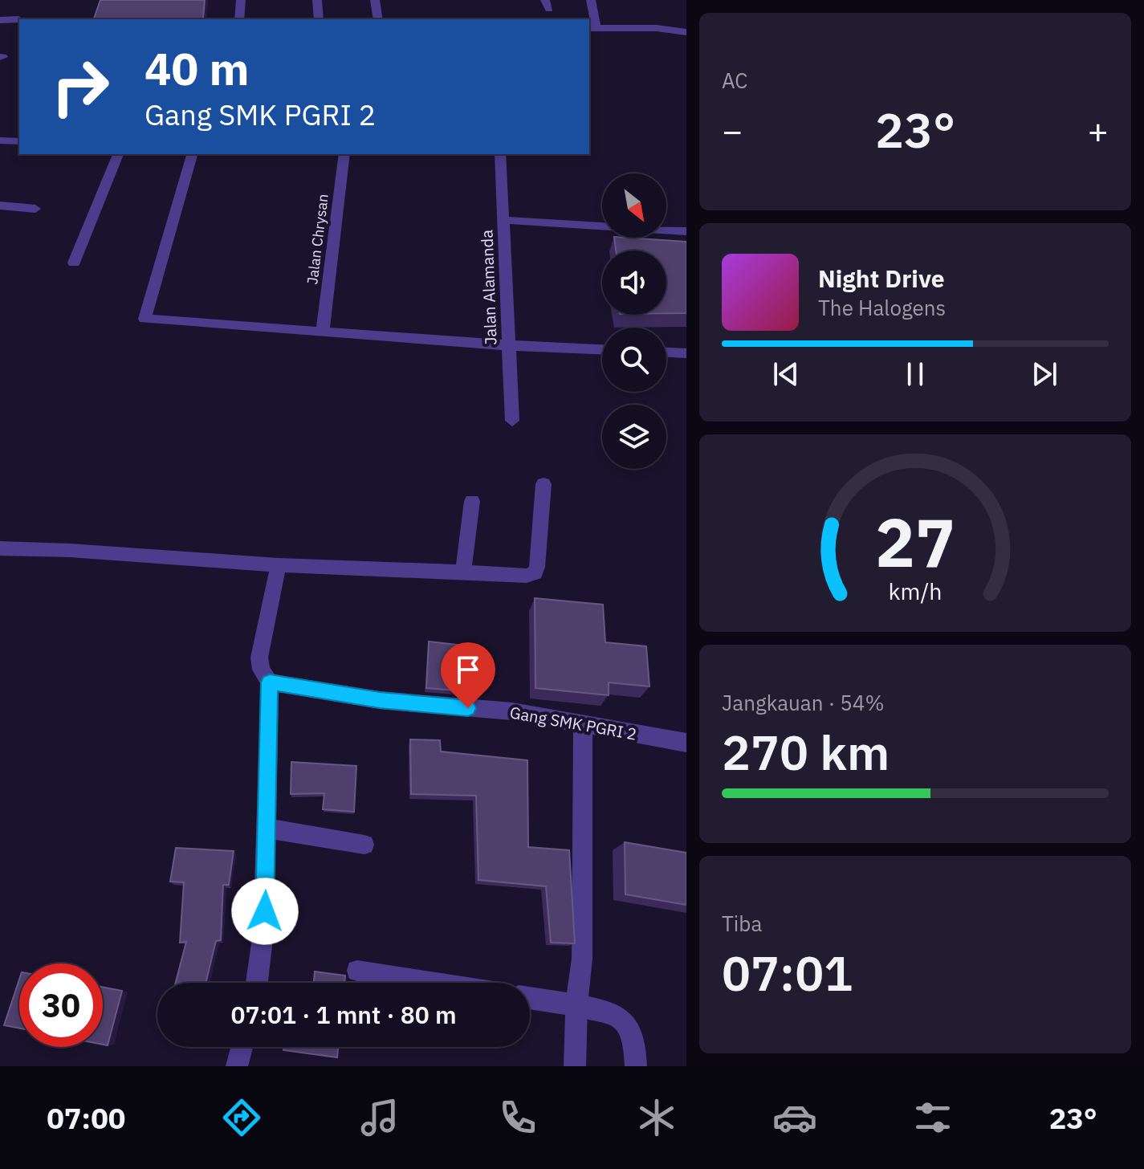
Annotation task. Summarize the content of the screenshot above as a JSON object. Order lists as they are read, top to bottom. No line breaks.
{"streets":{"street":["Jalan Chrysan","Jalan Alamanda","Gang SMK PGRI 2"]},"north":"bottom right","page":{"tile":["AC",["Jangkauan · 54%","270 km"],["Tiba","07:01"]],"turn":["40 m","Gang SMK PGRI 2"],"heat":["−","23°","+"],"song":["Night Drive","The Halogens"],"limit":"30","trip":"07:01 · 1 mnt · 80 m","tabs":["07:00","23°"],"gauge":["27","km/h"]}}
